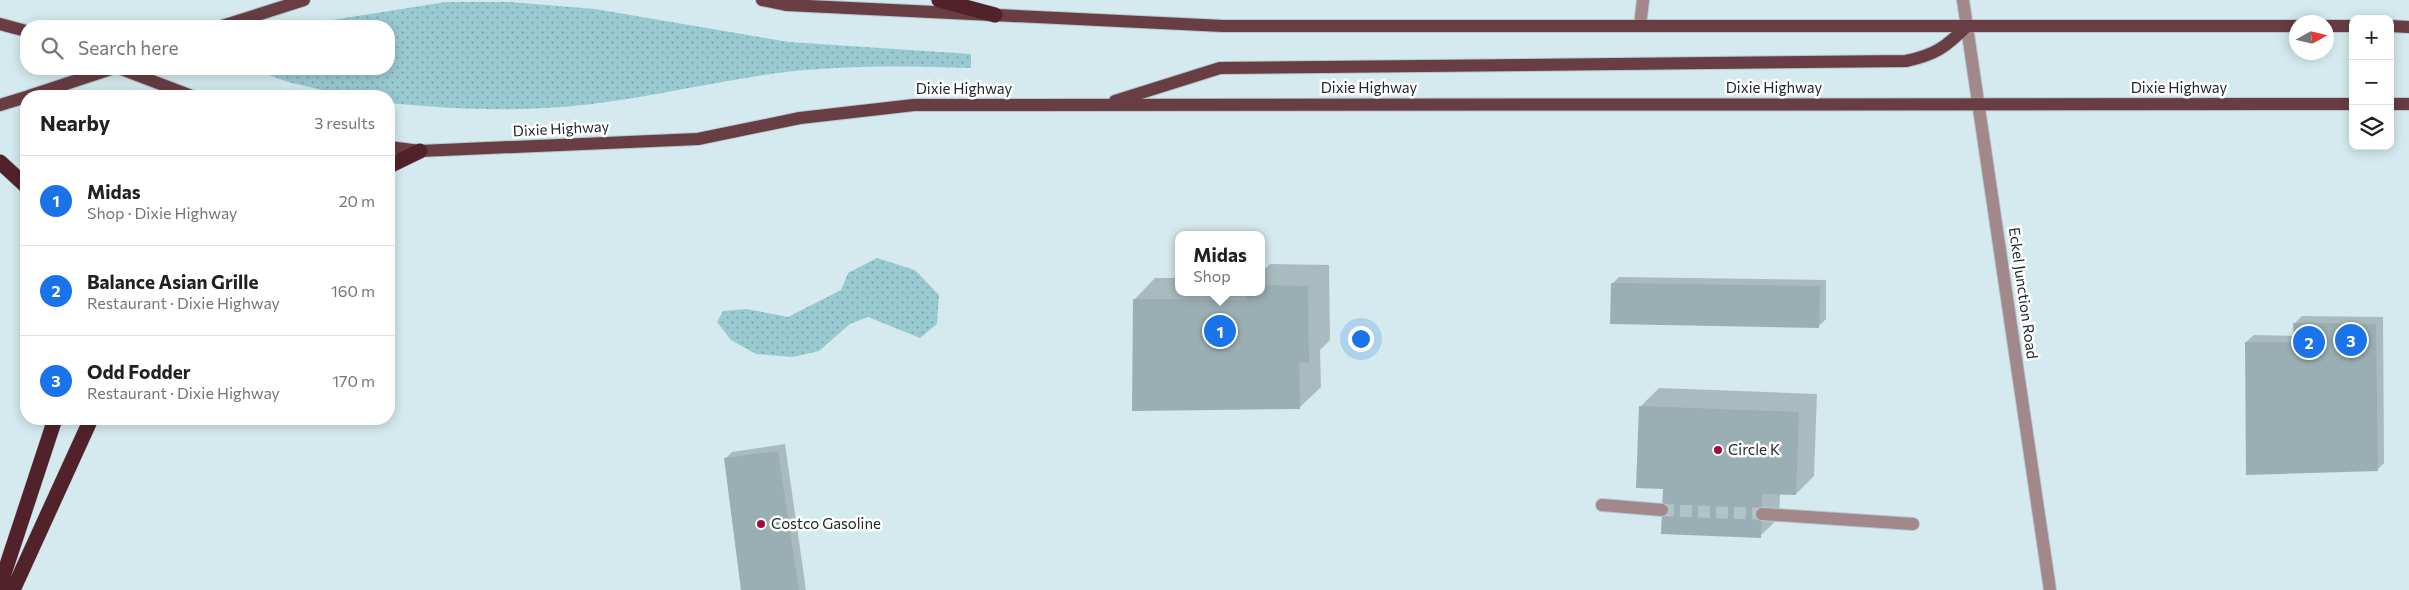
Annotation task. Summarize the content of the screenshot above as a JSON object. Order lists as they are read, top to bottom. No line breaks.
{"streets":{"main road":["Dixie Highway"],"street":["Eckel Junction Road"]},"crossings":[["Dixie Highway","Eckel Junction Road"]],"places":["Circle K","Costco Gasoline"],"north":"right","page":{"map_buttons":["+","−"],"search":"Search here","heading":["Nearby","3 results"],"list":[{"mark":"1","name":"Midas","note":"Shop · Dixie Highway","value":"20 m"},{"mark":"2","name":"Balance Asian Grille","note":"Restaurant · Dixie Highway","value":"160 m"},{"mark":"3","name":"Odd Fodder","note":"Restaurant · Dixie Highway","value":"170 m"}],"popup":["Midas","Shop"],"pins":["1","3","2"]}}
